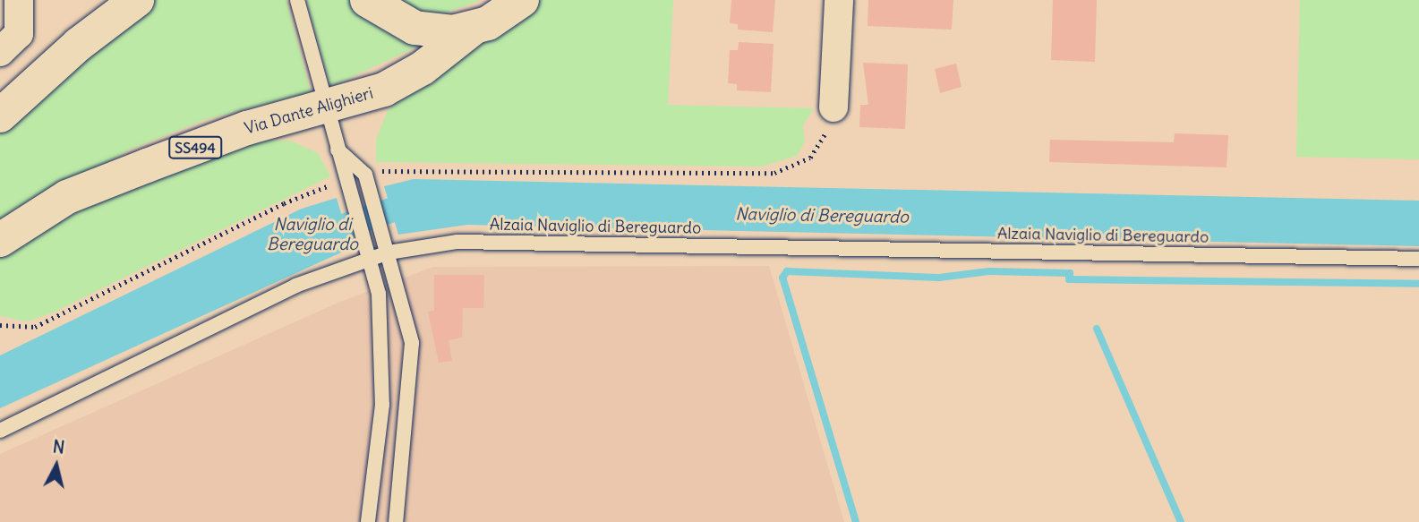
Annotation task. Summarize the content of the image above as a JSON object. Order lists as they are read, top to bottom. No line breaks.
{"streets":{"main road":["Via Dante Alighieri","SS494"],"lane":["Alzaia Naviglio di Bereguardo"]},"crossings":[["Via Dante Alighieri","SS494"]],"water":["Naviglio di Bereguardo"],"north":"top"}
